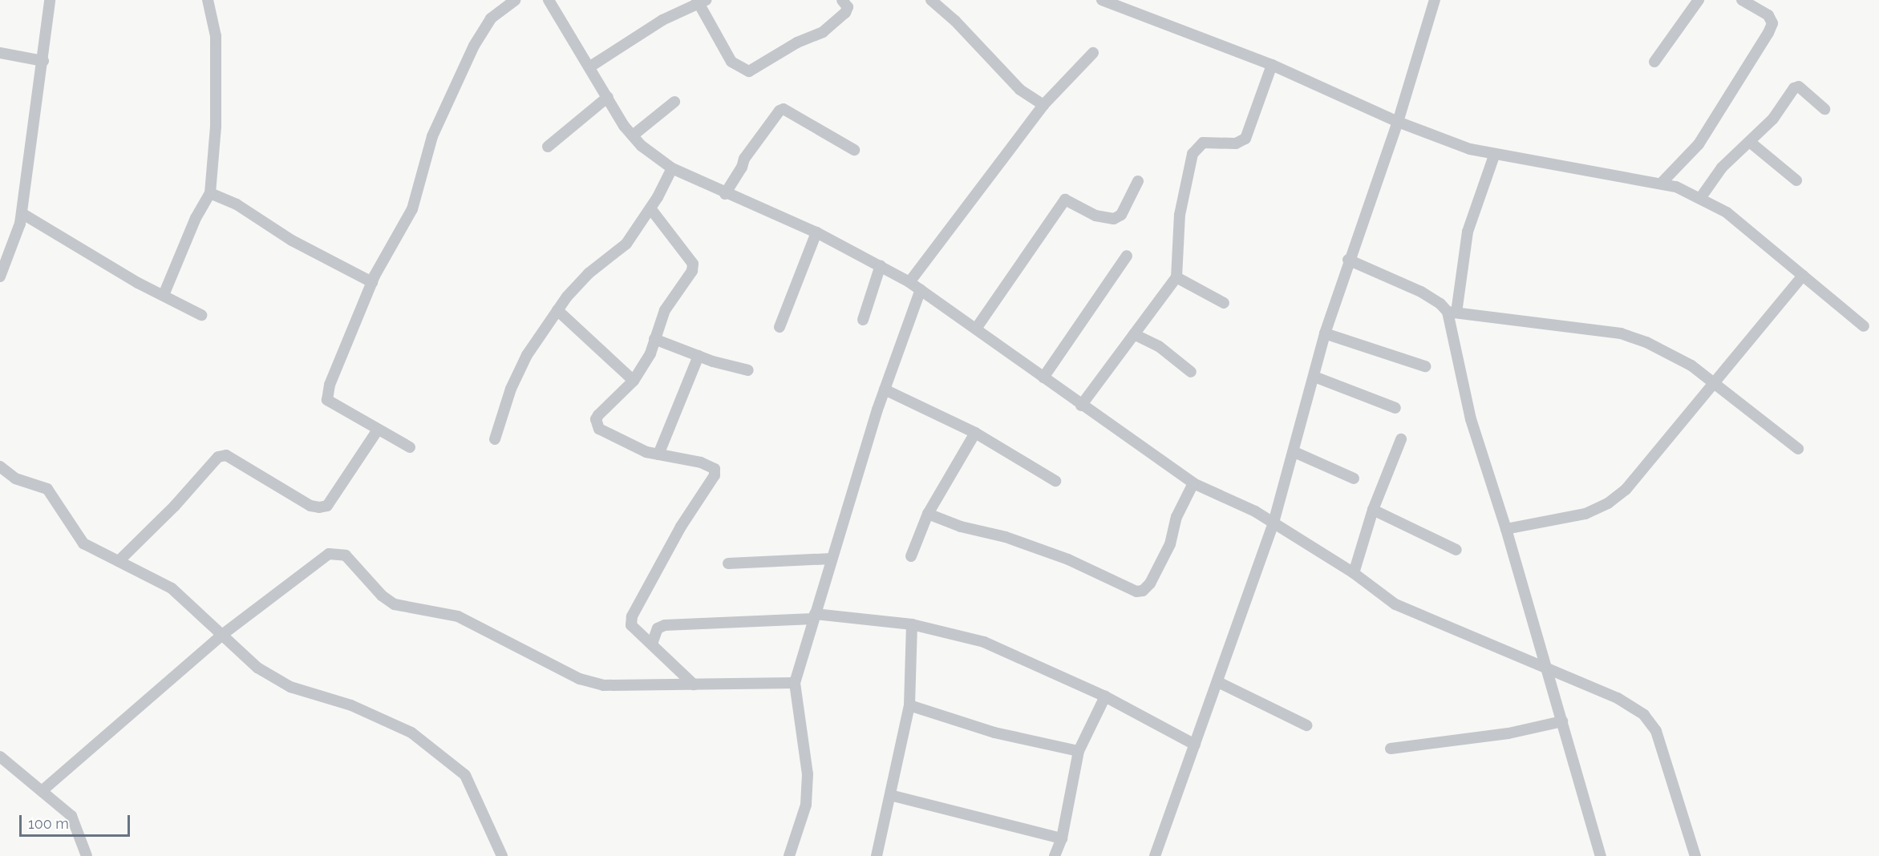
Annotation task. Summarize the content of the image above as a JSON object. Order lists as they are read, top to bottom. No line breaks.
{"scale_bar":"100 m"}
